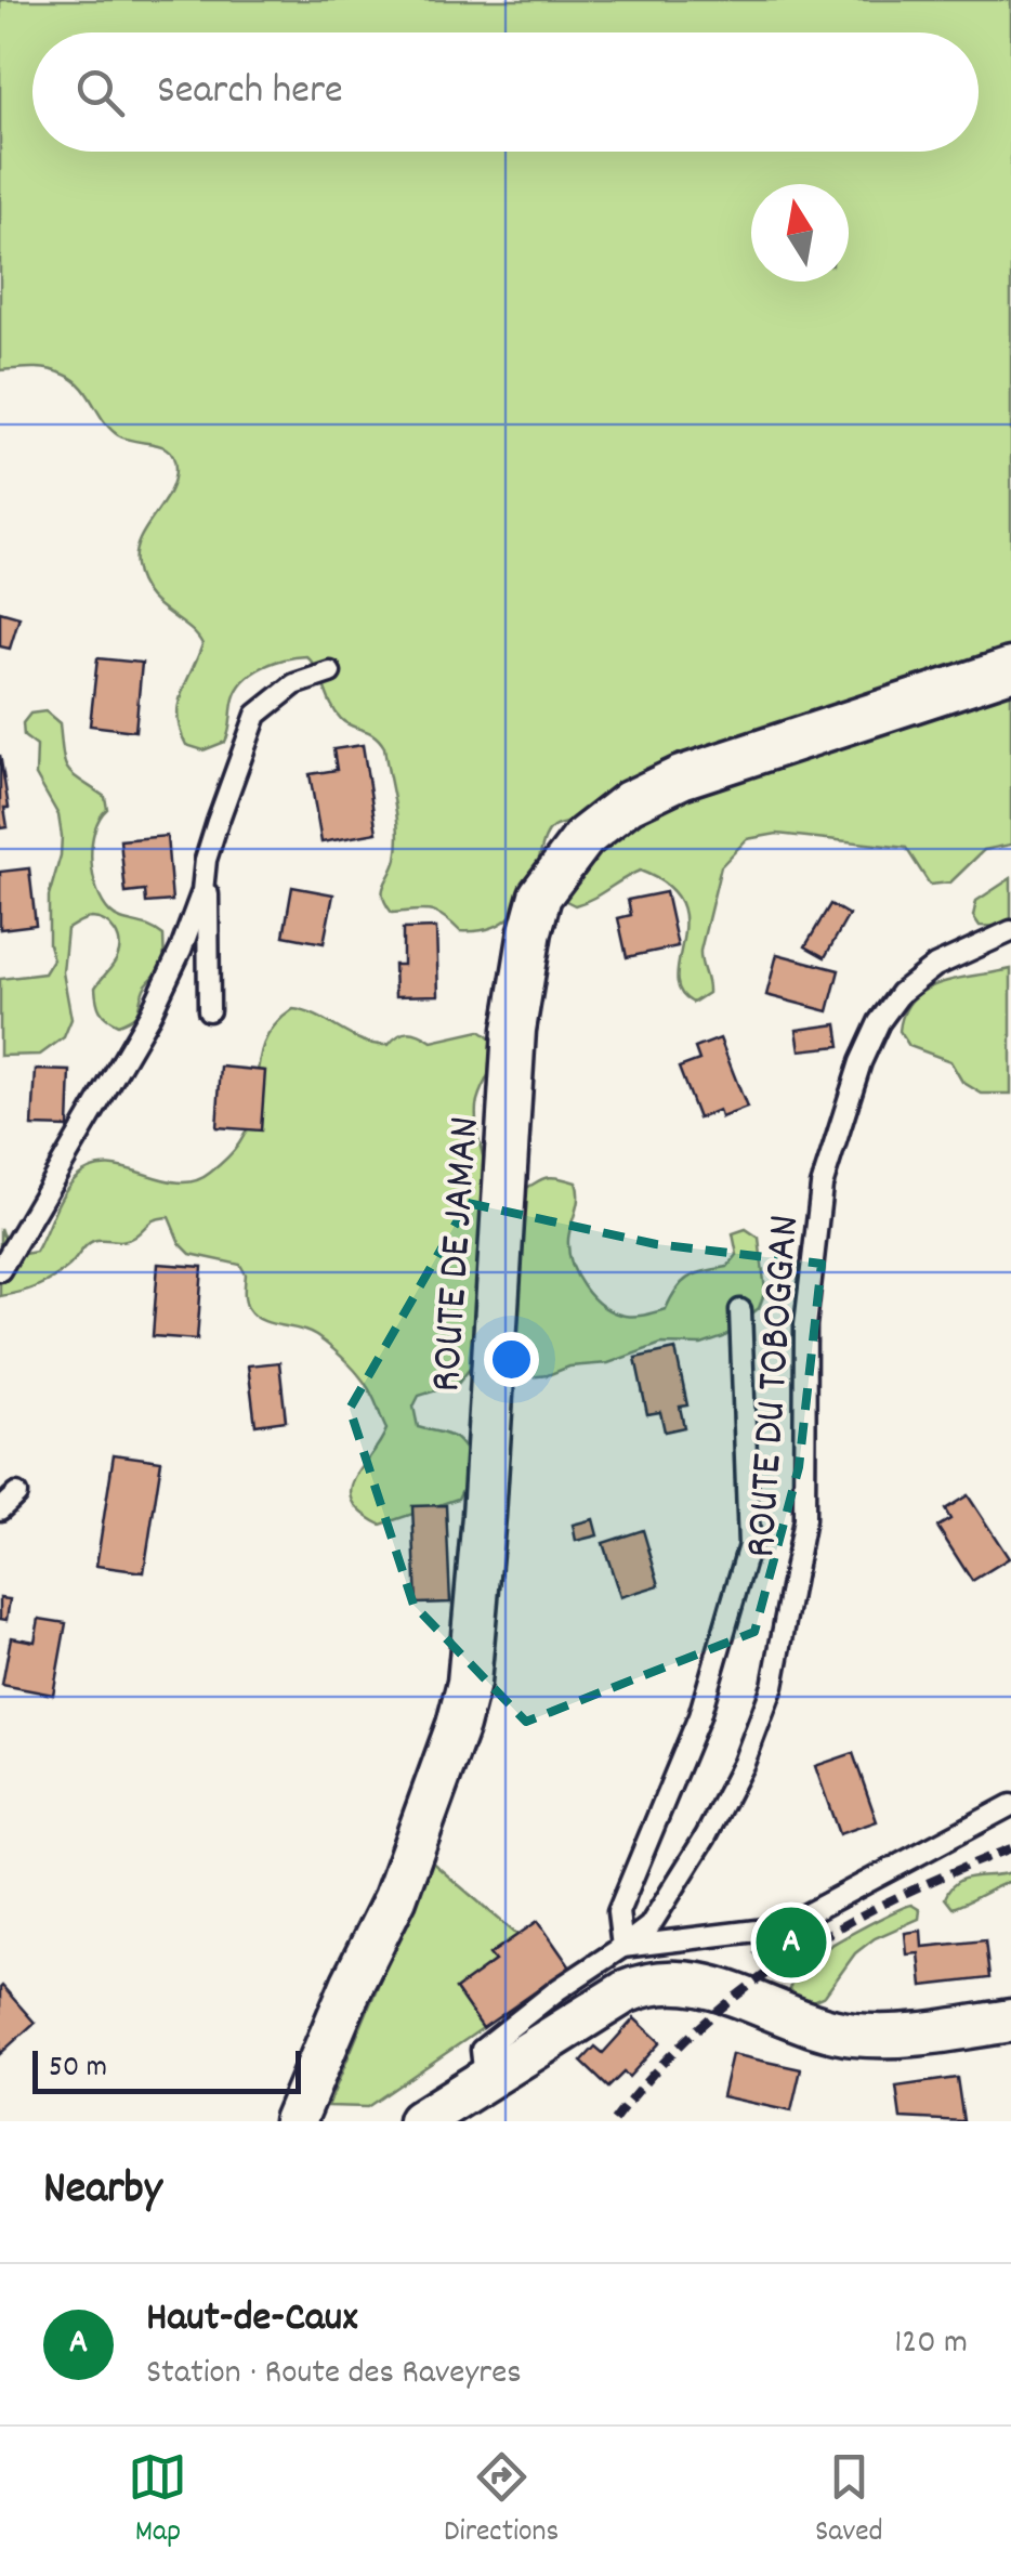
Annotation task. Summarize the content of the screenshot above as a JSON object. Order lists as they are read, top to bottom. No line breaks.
{"streets":{"street":["ROUTE DE JAMAN"],"lane":["ROUTE DU TOBOGGAN"]},"scale_bar":"50 m","north":"top","page":{"search":"Search here","pins":"A","scale":"50 m","heading":"Nearby","list":[{"mark":"A","name":"Haut-de-Caux","note":"Station · Route des Raveyres","value":"120 m"}],"nav":["Map","Directions","Saved"]}}
